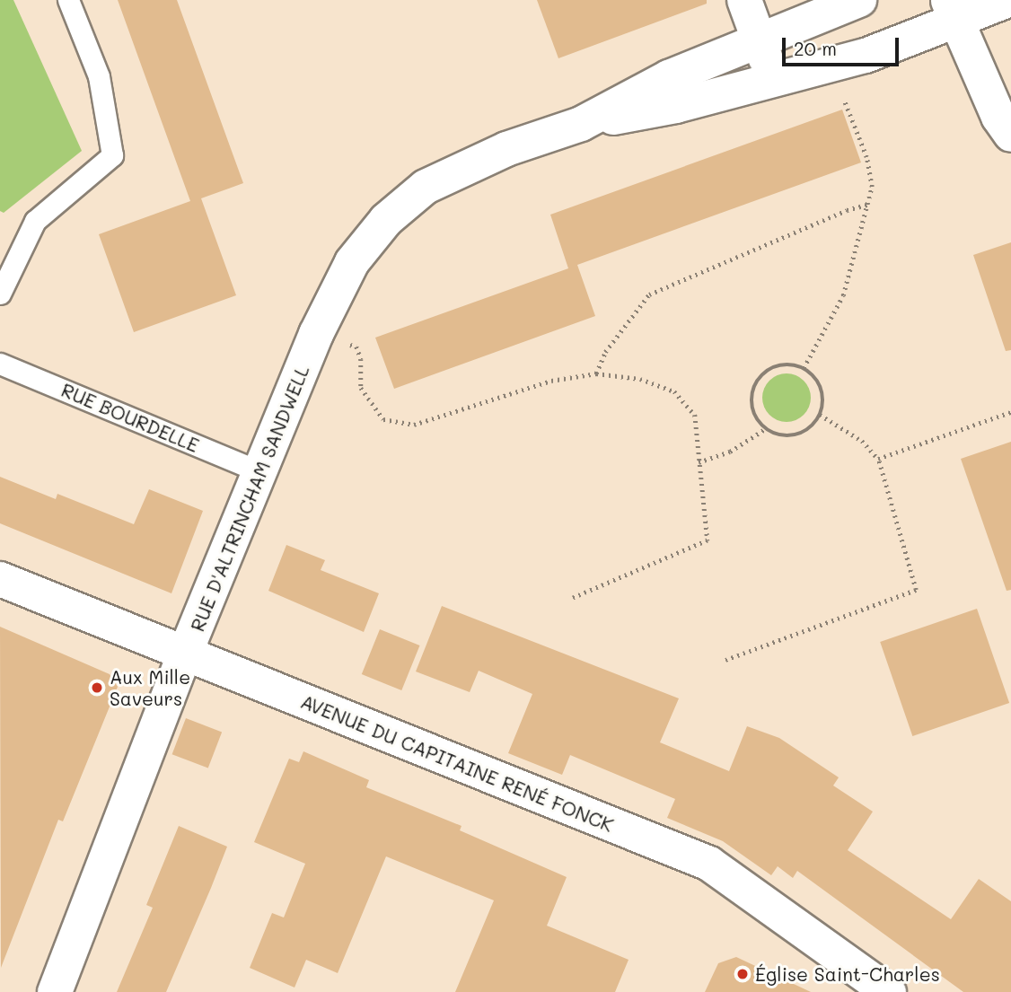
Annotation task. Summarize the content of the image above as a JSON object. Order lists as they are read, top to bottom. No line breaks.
{"streets":{"street":["RUE D'ALTRINCHAM SANDWELL","AVENUE DU CAPITAINE RENÉ FONCK"],"lane":["RUE BOURDELLE"]},"crossings":[["RUE BOURDELLE","RUE D'ALTRINCHAM SANDWELL"],["RUE D'ALTRINCHAM SANDWELL","AVENUE DU CAPITAINE RENÉ FONCK"]],"places":["Aux Mille Saveurs","Église Saint-Charles"],"scale_bar":"20 m"}
